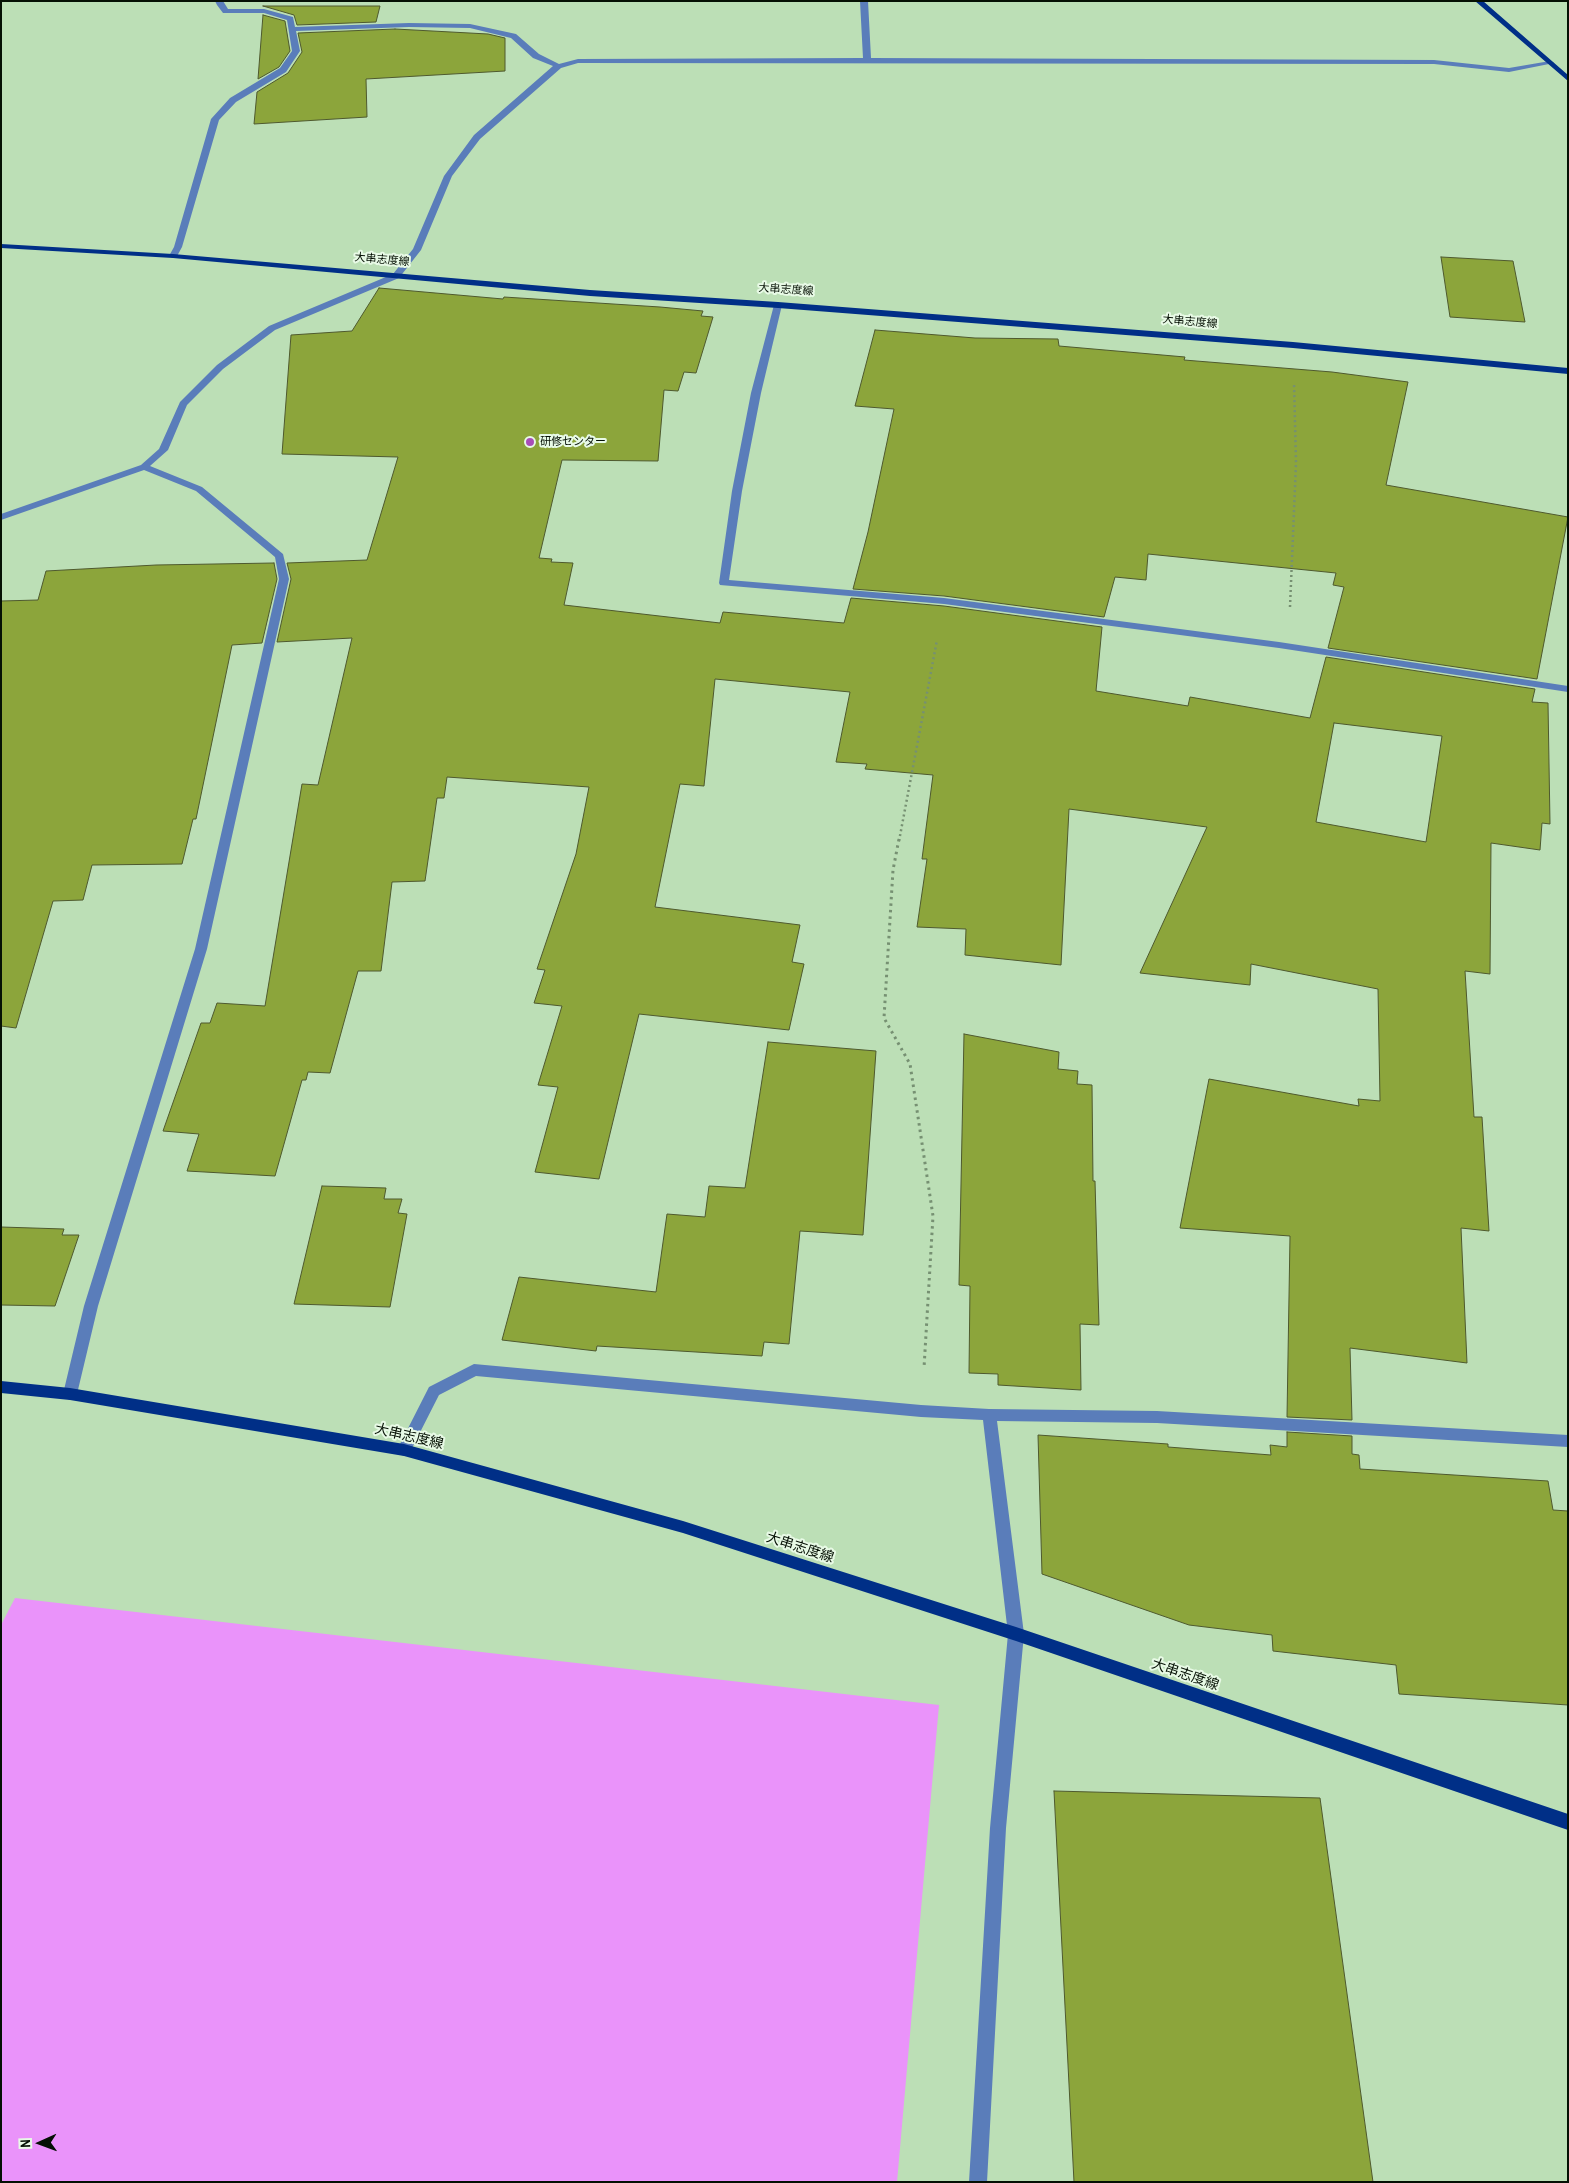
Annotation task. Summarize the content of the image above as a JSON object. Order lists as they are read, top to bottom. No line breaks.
{"streets":{"main road":["大串志度線"]},"places":["研修センター"],"north":"left"}
